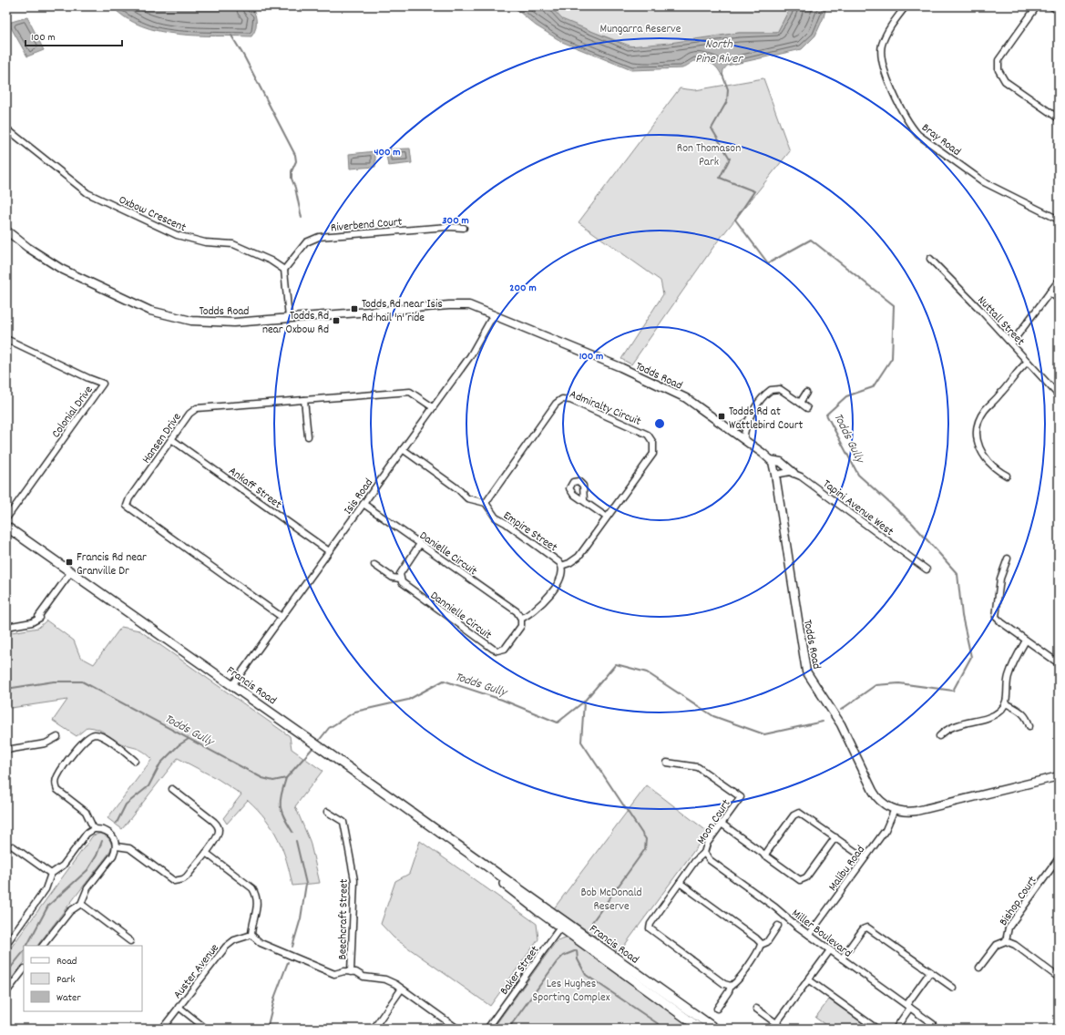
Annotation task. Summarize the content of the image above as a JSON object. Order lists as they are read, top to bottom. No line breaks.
{"streets":{"main road":["Francis Road"],"street":["Bray Road","Oxbow Crescent","Riverbend Court","Todds Road","Nuttall Street","Admiralty Circuit","Colonial Drive","Hansen Drive","Ankaff Street","Isis Road","Tapini Avenue West","Empire Street","Danielle Circuit","Dannielle Circuit","Moon Court","Malibu Road","Bishop Court","Beechcraft Street","Miller Boulevard","Baker Street","Auster Avenue"]},"crossings":[["Oxbow Crescent","Riverbend Court"],["Todds Road","Isis Road"],["Todds Road","Malibu Road"],["Admiralty Circuit","Empire Street"],["Hansen Drive","Ankaff Street"],["Hansen Drive","Isis Road"],["Ankaff Street","Isis Road"],["Isis Road","Danielle Circuit"],["Isis Road","Francis Road"],["Danielle Circuit","Dannielle Circuit"],["Francis Road","Baker Street"],["Moon Court","Miller Boulevard"],["Malibu Road","Miller Boulevard"]],"water":["North Pine River","Todds Gully"],"parks":["Mungarra Reserve","Ron Thomason Park","Bob McDonald Reserve","Les Hughes Sporting Complex"],"places":{"transit":["Todds Rd near Isis Rd hail 'n' ride","Todds Rd near Oxbow Rd","Todds Rd at Wattlebird Court","Francis Rd near Granville Dr"]},"legend":["Road","Park","Water"],"scale_bar":"100 m","rings":["400 m","300 m","200 m","100 m"]}
